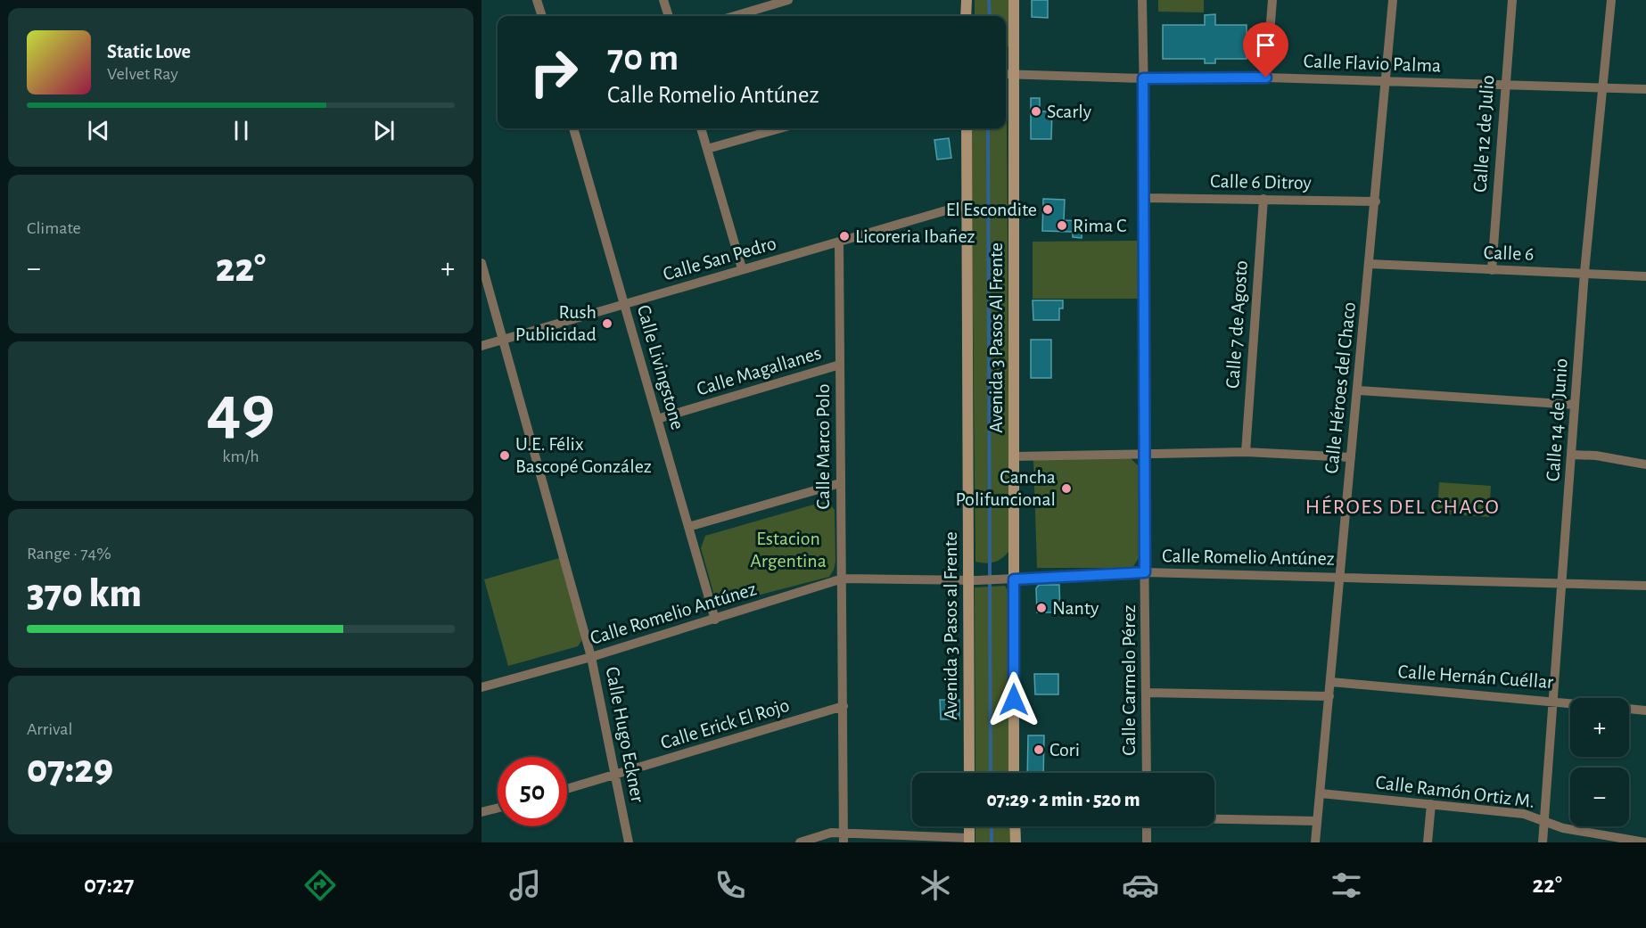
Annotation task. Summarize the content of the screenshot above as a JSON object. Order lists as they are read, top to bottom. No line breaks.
{"streets":{"main road":["Avenida 3 Pasos Al Frente","Avenida 3 Pasos al Frente"],"street":["Calle Flavio Palma","Calle 12 de Julio","Calle 6 Ditroy","Calle 6","Calle San Pedro","Calle 7 de Agosto","Calle Livingstone","Calle Magallanes","Calle Héroes del Chaco","Calle 14 de Junio","Calle Marco Polo","Calle Romelio Antúnez","Calle Hernán Cuéllar","Calle Carmelo Pérez","Calle Erick El Rojo","Calle Hugo Eckner","Calle Ramón Ortiz M."]},"crossings":[["Calle Flavio Palma","Calle 12 de Julio"],["Calle Flavio Palma","Avenida 3 Pasos Al Frente"],["Calle Flavio Palma","Calle Héroes del Chaco"],["Calle Flavio Palma","Calle 14 de Junio"],["Calle Flavio Palma","Calle Carmelo Pérez"],["Calle 12 de Julio","Calle 6"],["Calle 6 Ditroy","Calle 7 de Agosto"],["Calle 6 Ditroy","Calle Héroes del Chaco"],["Calle 6 Ditroy","Calle Carmelo Pérez"],["Calle 6","Calle Héroes del Chaco"],["Calle 6","Calle 14 de Junio"],["Calle San Pedro","Avenida 3 Pasos Al Frente"],["Calle San Pedro","Calle Livingstone"],["Calle San Pedro","Calle Marco Polo"],["Calle San Pedro","Calle Hugo Eckner"],["Avenida 3 Pasos Al Frente","Calle Romelio Antúnez"],["Avenida 3 Pasos Al Frente","Avenida 3 Pasos al Frente"],["Calle Livingstone","Calle Magallanes"],["Calle Livingstone","Calle Romelio Antúnez"],["Calle Magallanes","Calle Marco Polo"],["Calle Héroes del Chaco","Calle Romelio Antúnez"],["Calle Héroes del Chaco","Calle Hernán Cuéllar"],["Calle Héroes del Chaco","Calle Ramón Ortiz M."],["Calle 14 de Junio","Calle Romelio Antúnez"],["Calle 14 de Junio","Calle Hernán Cuéllar"],["Calle 14 de Junio","Calle Ramón Ortiz M."],["Calle Marco Polo","Calle Romelio Antúnez"],["Calle Marco Polo","Calle Erick El Rojo"],["Calle Romelio Antúnez","Avenida 3 Pasos al Frente"],["Calle Romelio Antúnez","Calle Carmelo Pérez"],["Calle Romelio Antúnez","Calle Hugo Eckner"],["Calle Erick El Rojo","Calle Hugo Eckner"]],"districts":["HÉROES DEL CHACO"],"parks":["Estacion Argentina"],"places":["Scarly","El Escondite","Rima C","Licoreria Ibañez","Rush Publicidad","U.E. Félix Bascopé González","Cancha Polifuncional","Nanty","Cori"],"page":{"turn":["70 m","Calle Romelio Antúnez"],"song":["Static Love","Velvet Ray"],"tile":["Climate",["49","km/h"],["Range · 74%","370 km"],["Arrival","07:29"]],"heat":["−","22°","+"],"map_buttons":["+","−"],"limit":"50","trip":"07:29 · 2 min · 520 m","tabs":["07:27","22°"]}}
